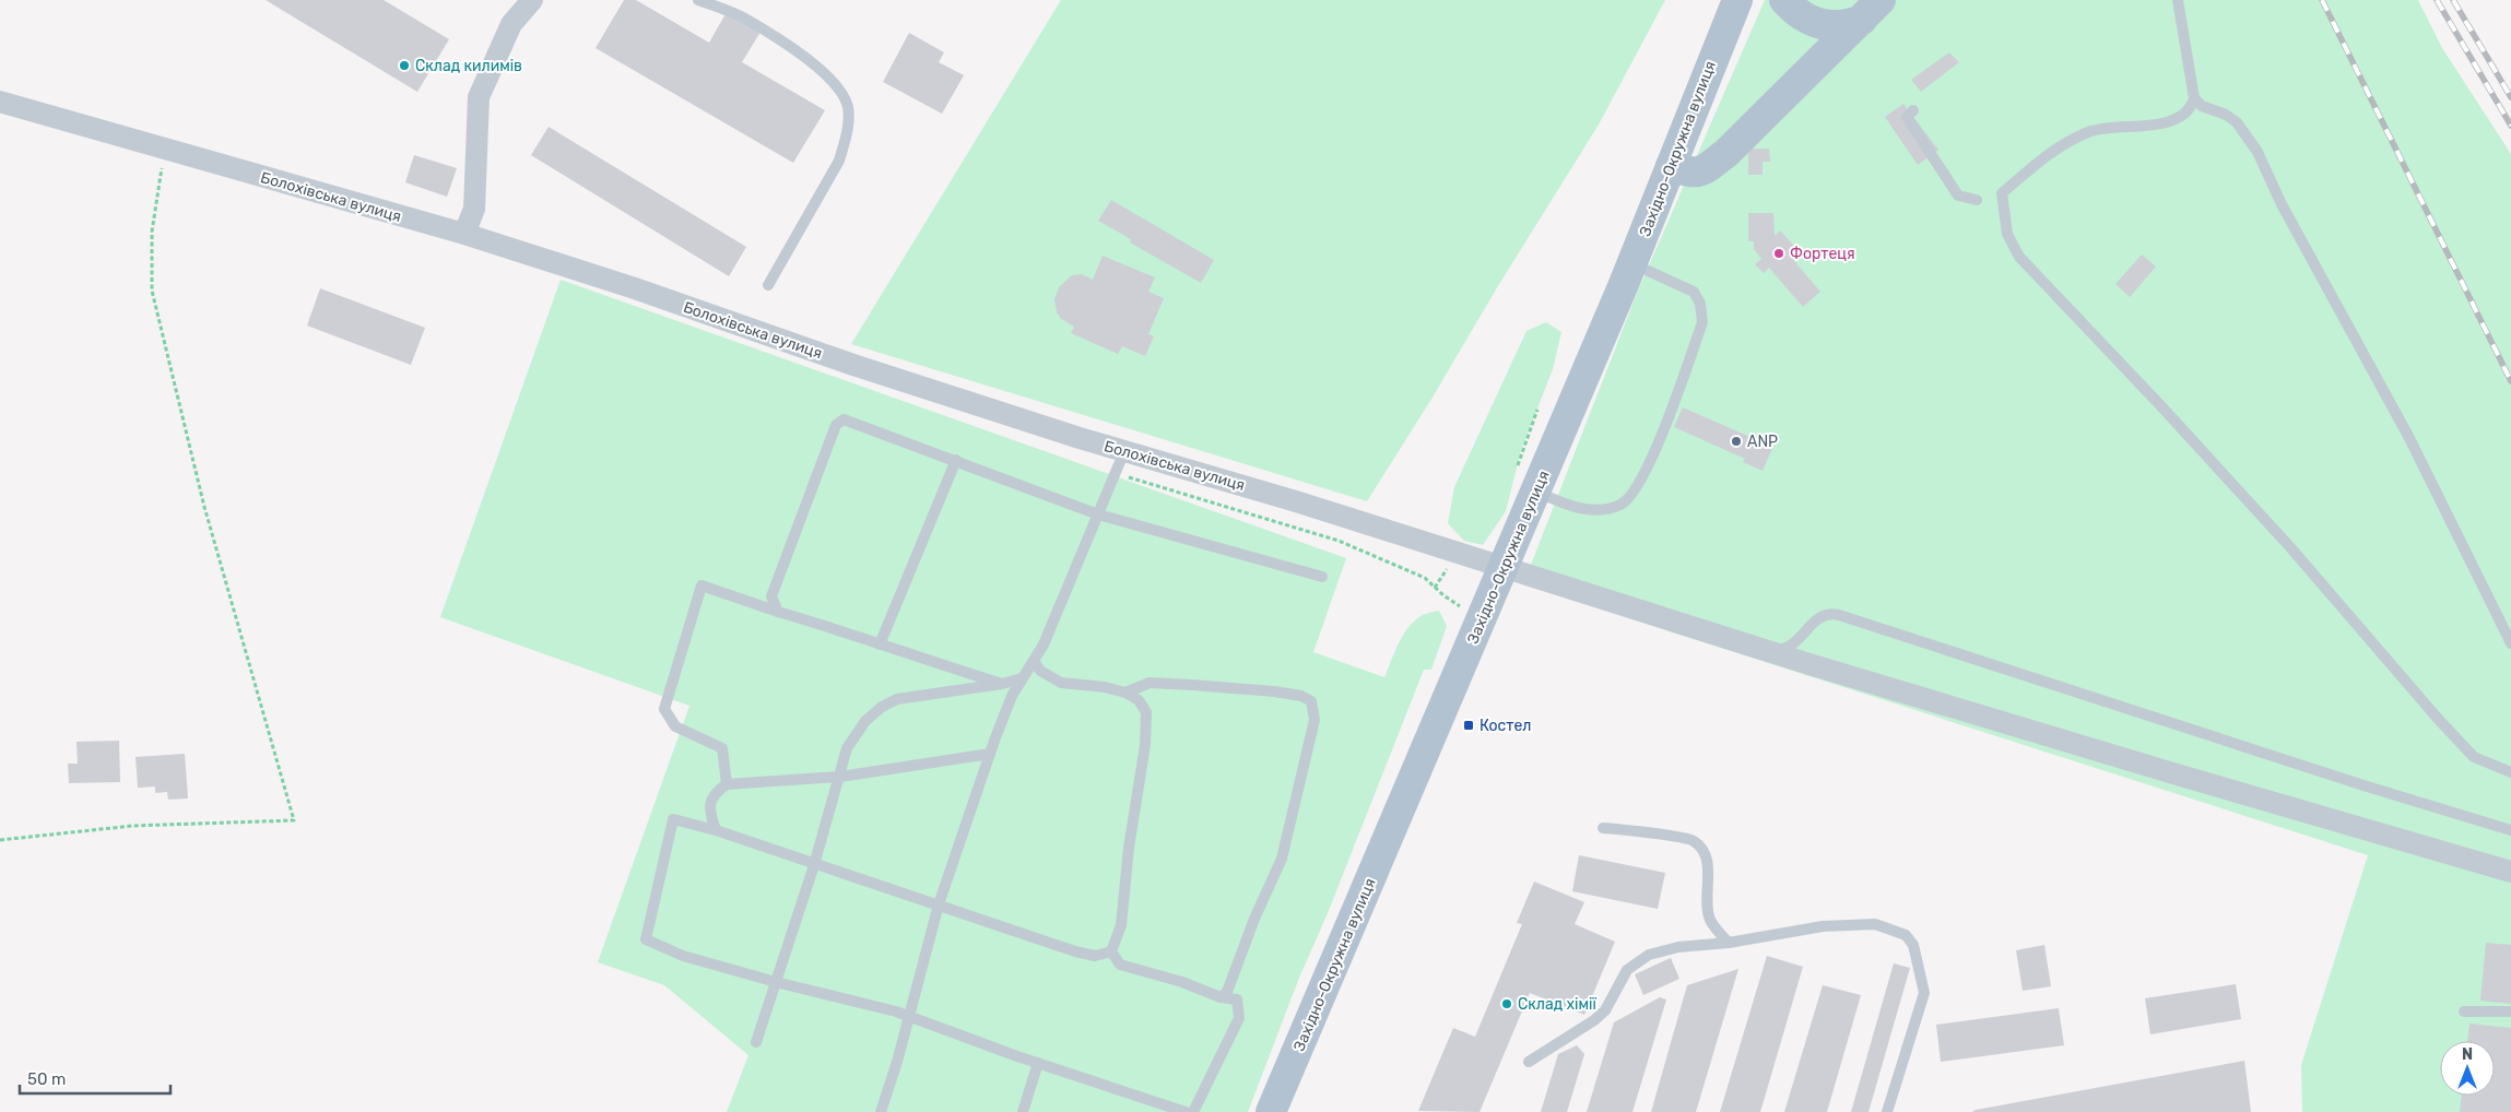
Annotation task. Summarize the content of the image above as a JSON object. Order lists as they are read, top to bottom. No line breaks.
{"streets":{"main road":["Західно-Окружна вулиця"],"street":["Болохівська вулиця"]},"crossings":[["Західно-Окружна вулиця","Болохівська вулиця"]],"places":{"other":["Склад килимів","Фортеця","ANP","Склад хімії"],"transit":["Костел"]},"scale_bar":"50 m","north":"top"}
